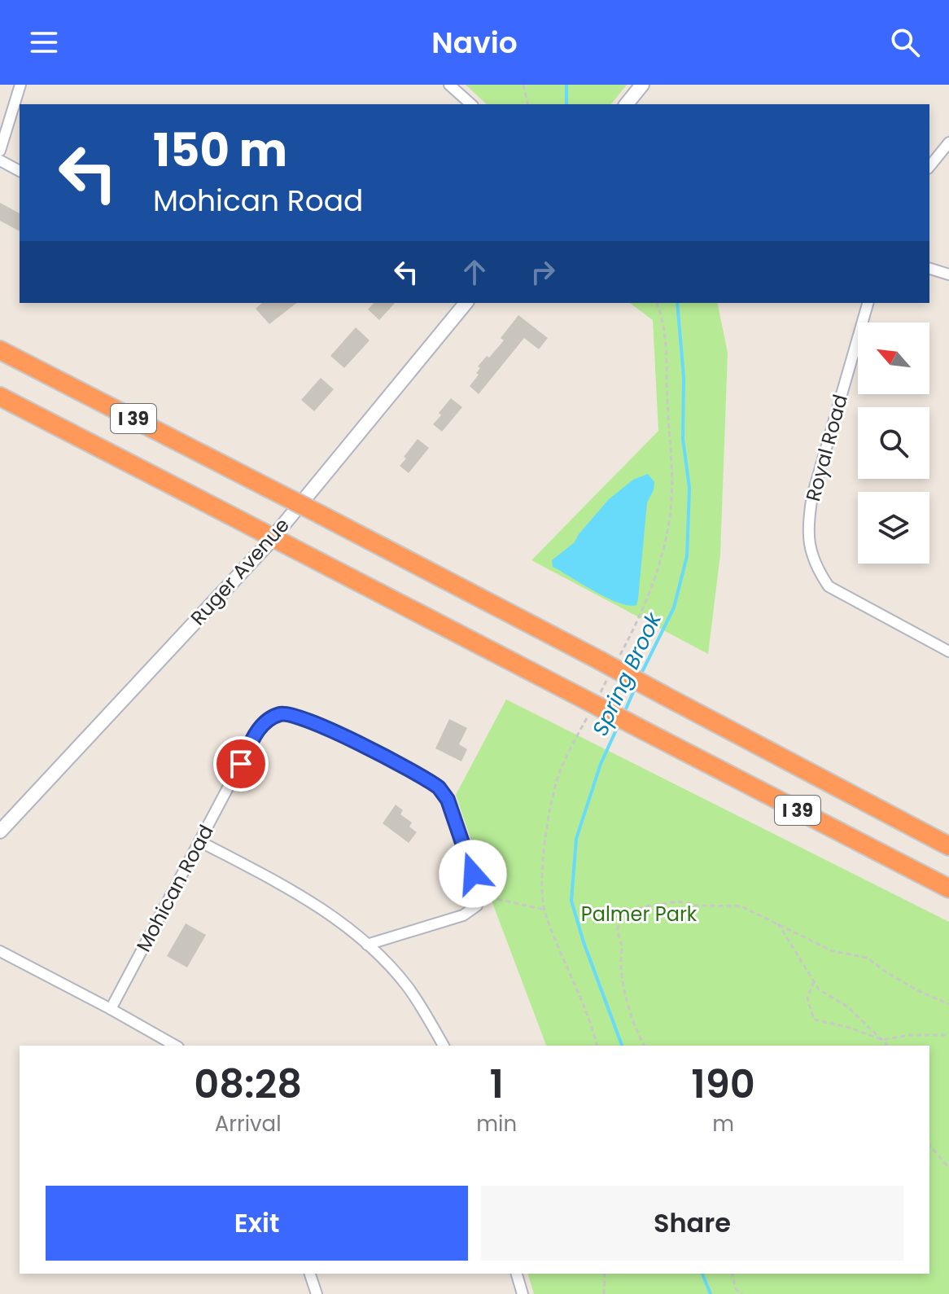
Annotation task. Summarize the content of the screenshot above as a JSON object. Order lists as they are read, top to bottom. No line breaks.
{"streets":{"highway":["I 39"],"street":["Royal Road","Ruger Avenue","Mohican Road"]},"water":["Spring Brook"],"parks":["Palmer Park"],"north":"top left","page":{"header":"Navio","turn":["150 m","Mohican Road"],"eta":["08:28","Arrival","1","min","190","m"],"buttons":["Exit","Share"]}}
